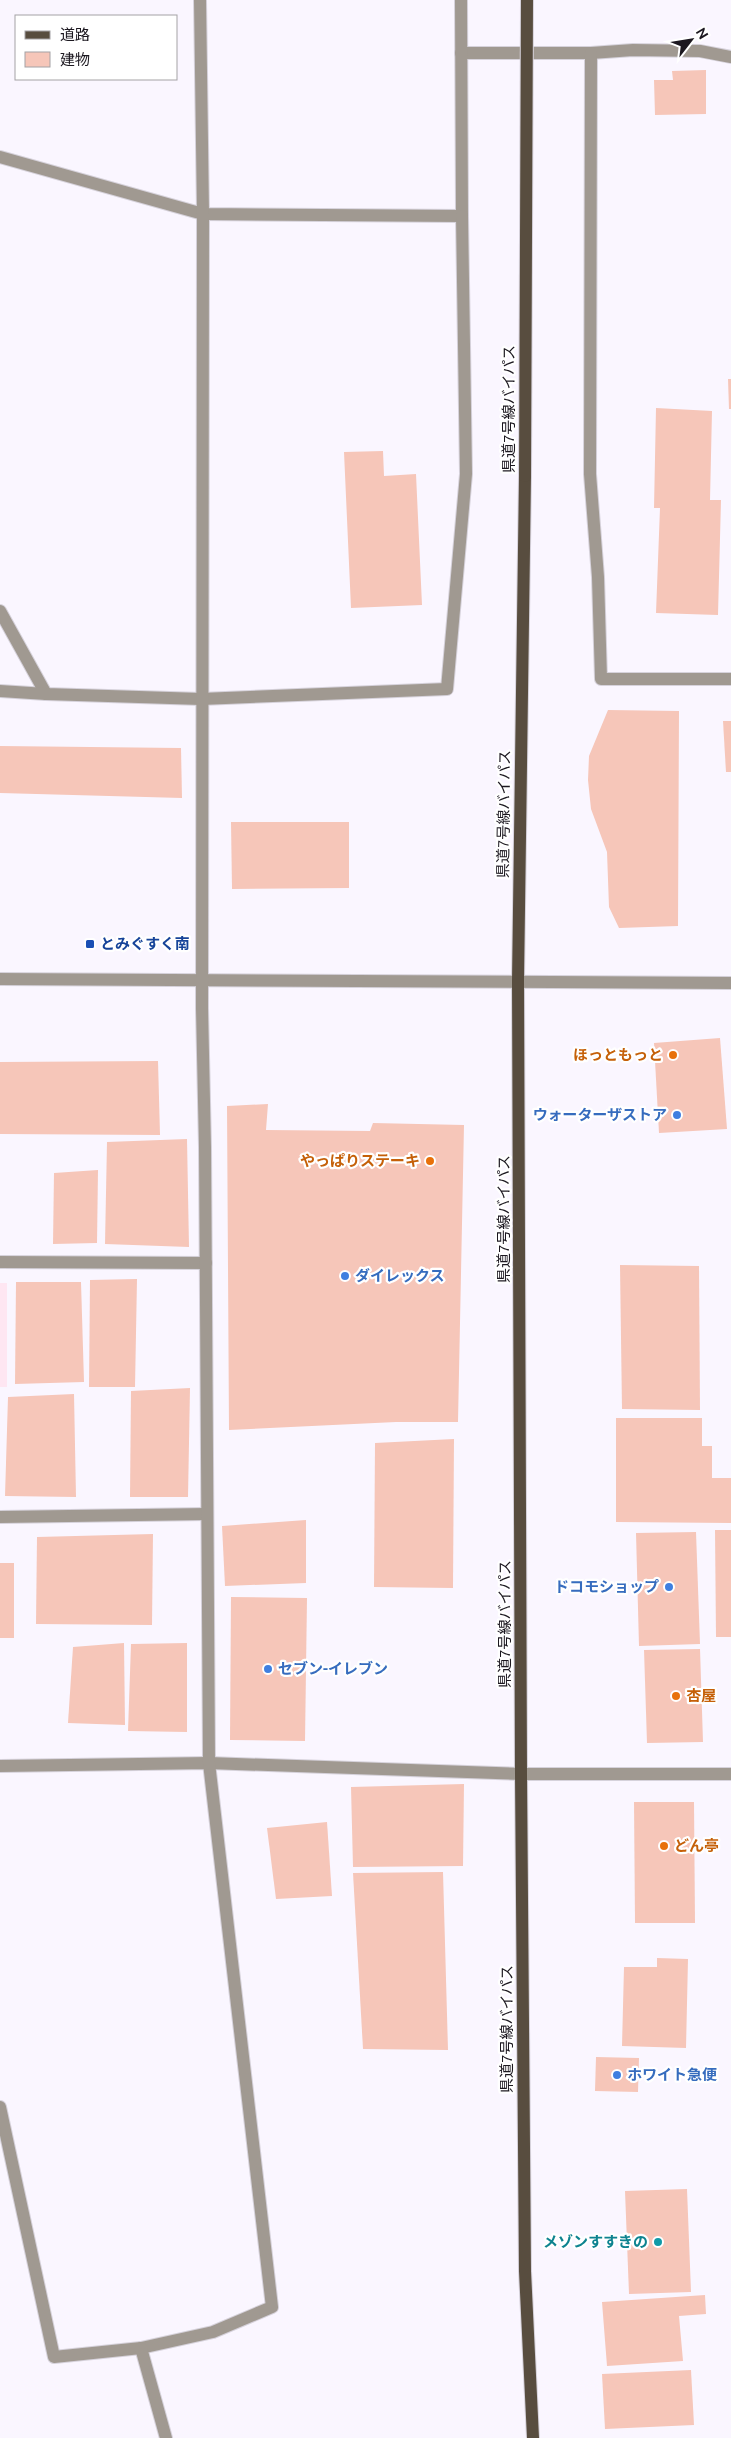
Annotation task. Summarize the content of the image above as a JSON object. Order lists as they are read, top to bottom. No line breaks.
{"streets":{"main road":["県道7号線バイパス"]},"places":{"transit":["とみぐすく南"],"other":["ほっともっと","ウォーターザストア","やっぱりステーキ","ダイレックス","ドコモショップ","セブン-イレブン","杏屋","どん亭","ホワイト急便","メゾンすすきの"]},"legend":["道路","建物"],"north":"top right"}
